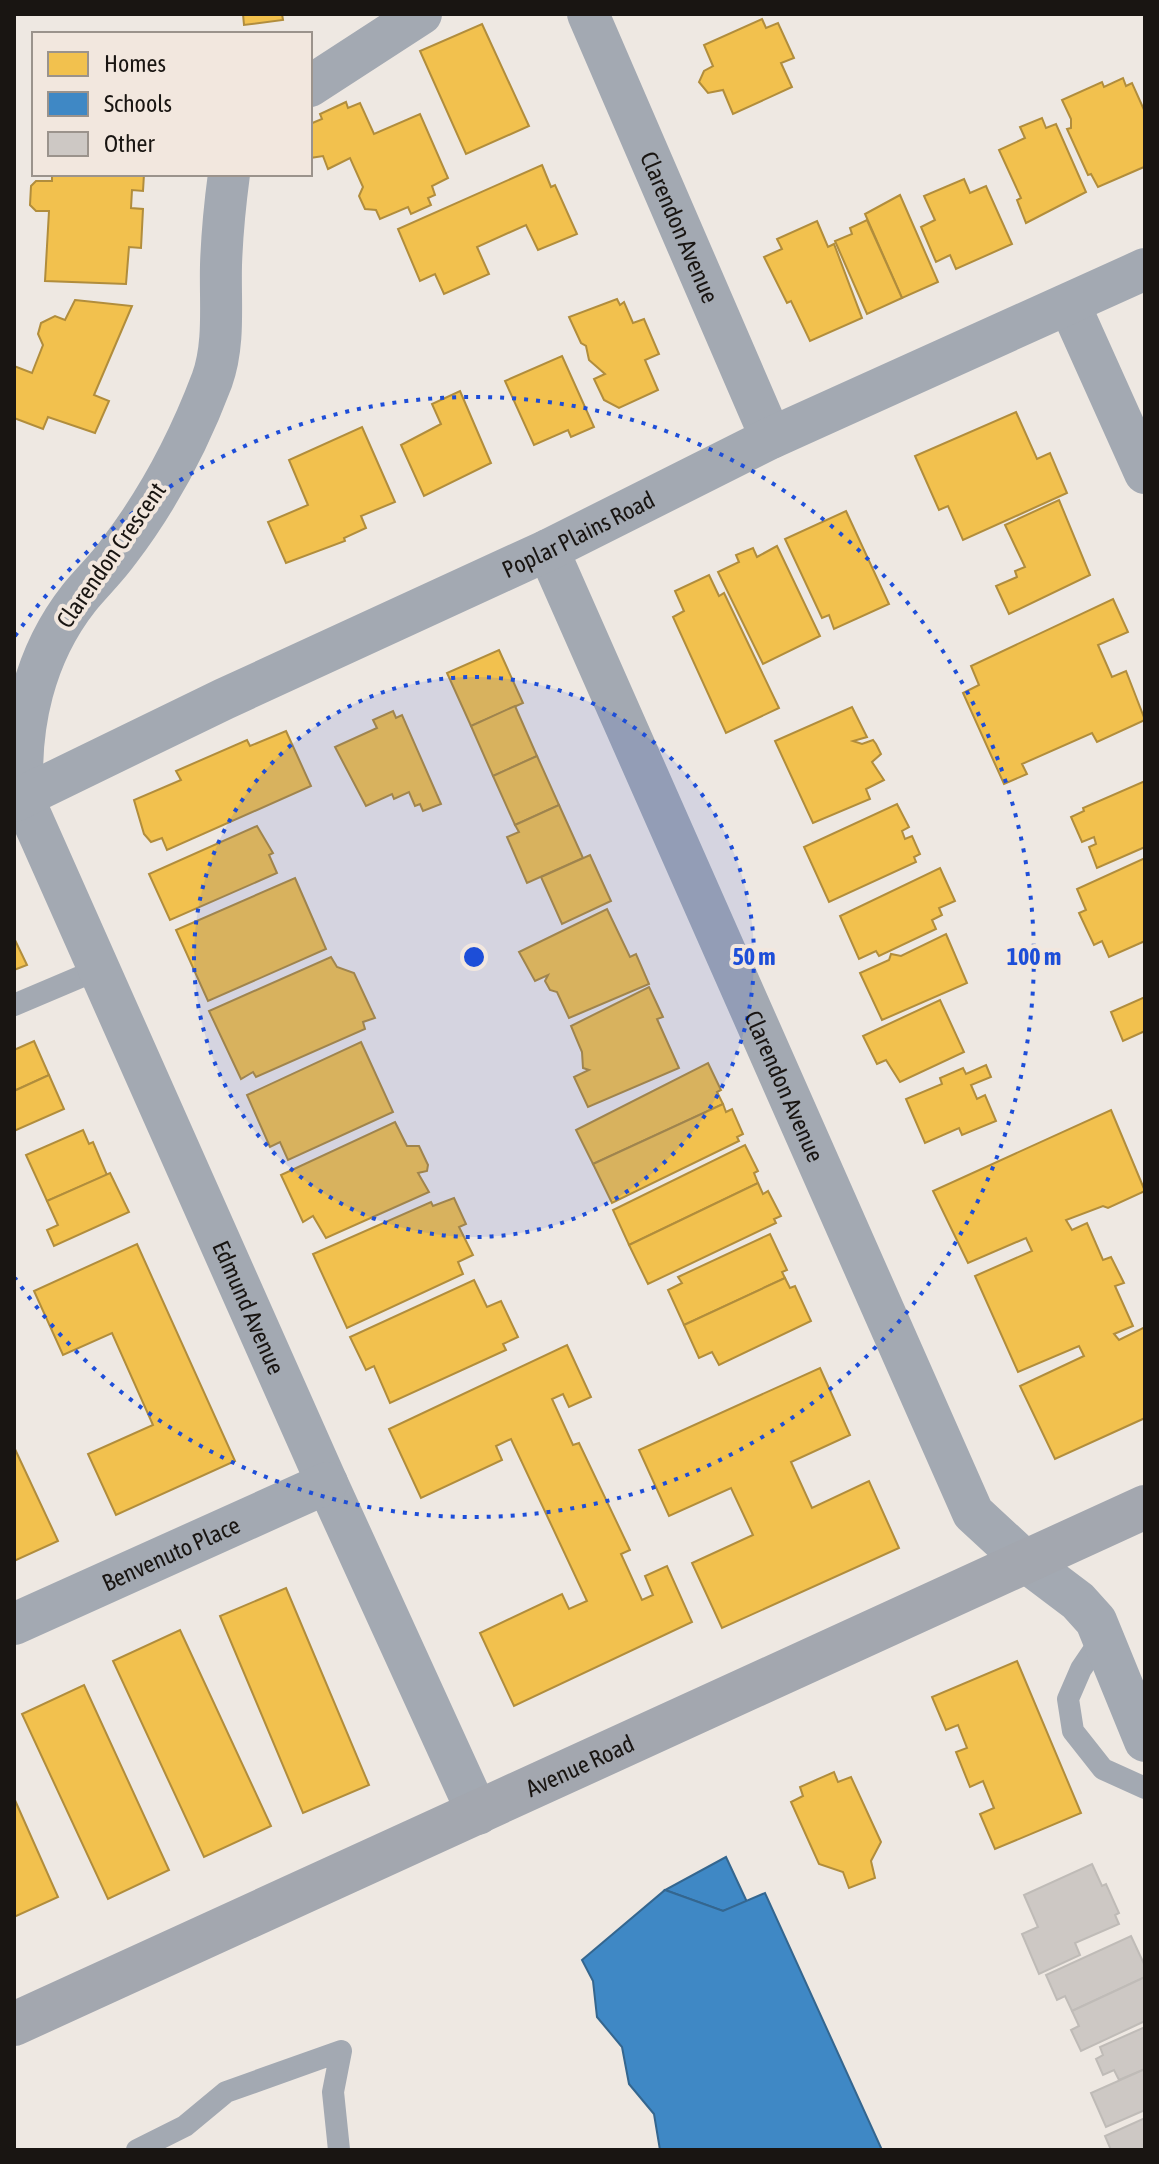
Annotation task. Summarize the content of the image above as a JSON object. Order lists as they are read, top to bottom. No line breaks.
{"streets":{"main road":["Avenue Road"],"street":["Clarendon Avenue","Poplar Plains Road","Clarendon Crescent","Edmund Avenue","Benvenuto Place"]},"crossings":[["Clarendon Avenue","Poplar Plains Road"],["Clarendon Avenue","Avenue Road"],["Poplar Plains Road","Clarendon Crescent"],["Poplar Plains Road","Edmund Avenue"],["Clarendon Crescent","Edmund Avenue"],["Edmund Avenue","Benvenuto Place"],["Edmund Avenue","Avenue Road"]],"legend":["Homes","Schools","Other"],"rings":["50 m","100 m"]}
